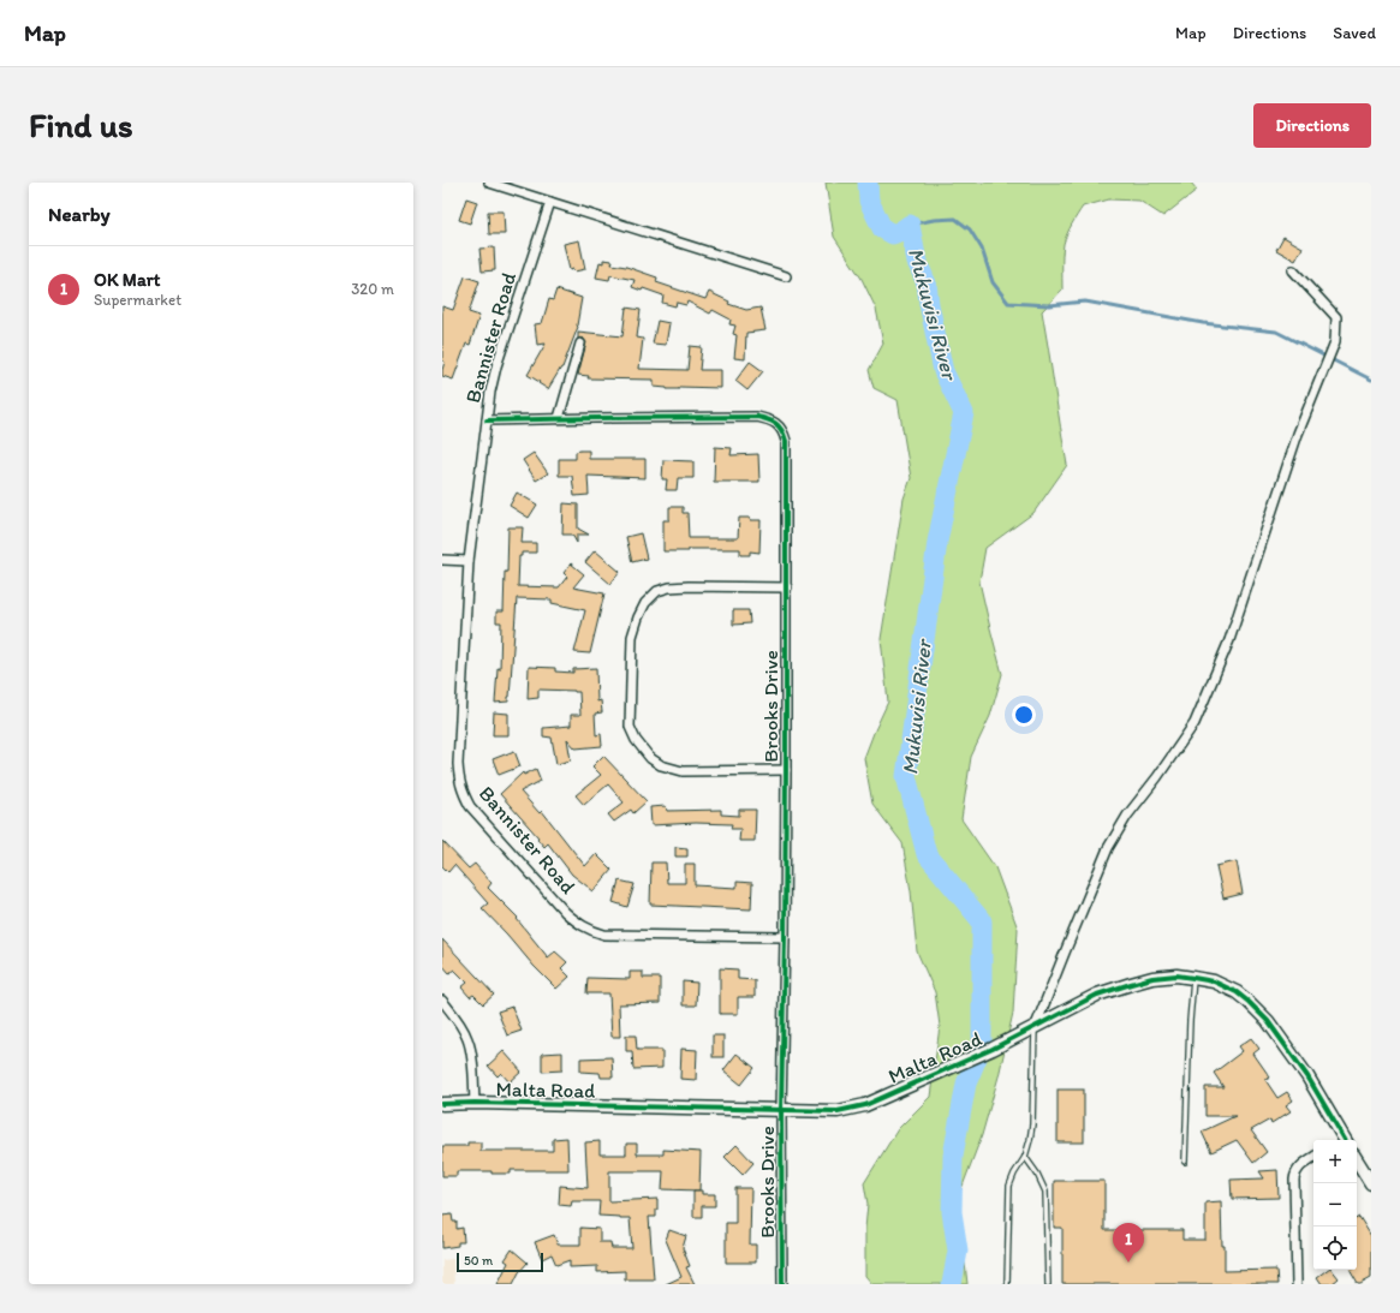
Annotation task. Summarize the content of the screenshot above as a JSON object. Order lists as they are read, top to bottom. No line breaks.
{"streets":{"street":["Bannister Road","Brooks Drive","Malta Road"]},"crossings":[["Bannister Road","Brooks Drive"],["Brooks Drive","Malta Road"]],"water":["Mukuvisi River"],"scale_bar":"50 m","page":{"header":"Map","nav":["Map","Directions","Saved"],"buttons":"Directions","title":"Find us","heading":"Nearby","list":[{"mark":"1","name":"OK Mart","note":"Supermarket","value":"320 m"}],"map_buttons":["+","−"],"pins":"1","scale":"50 m"}}
